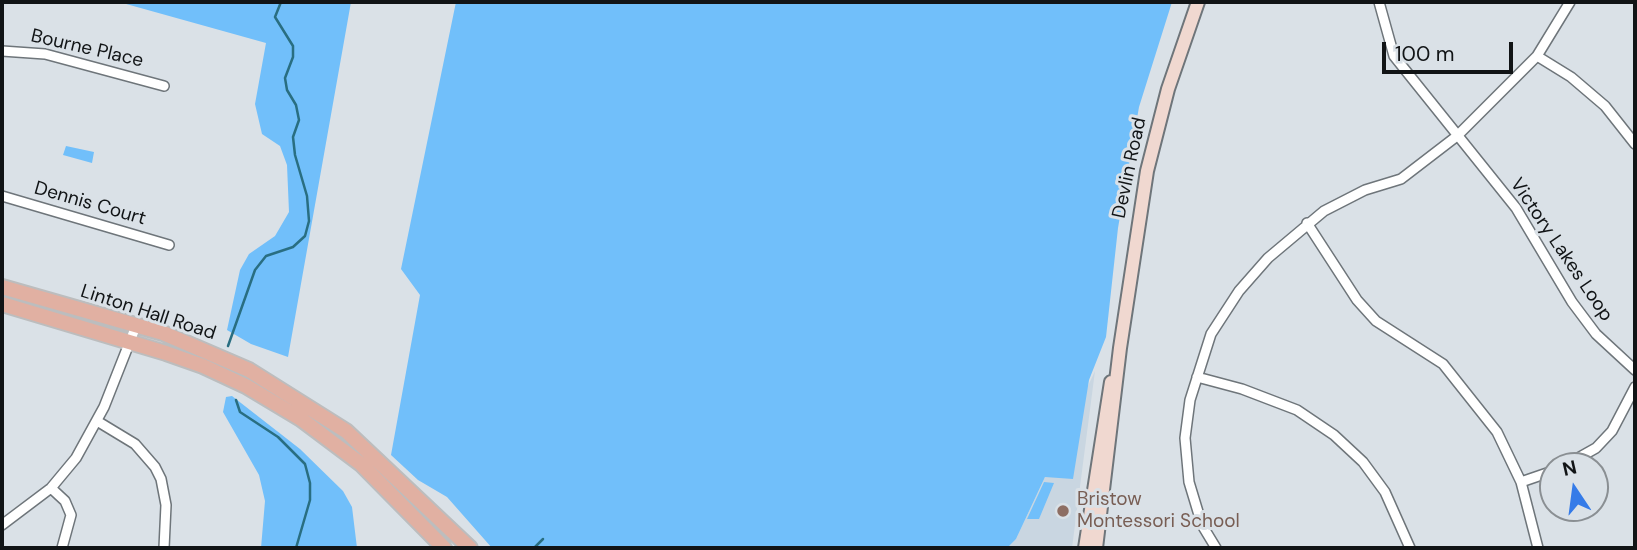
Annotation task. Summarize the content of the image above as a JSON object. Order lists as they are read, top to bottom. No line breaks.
{"streets":{"main road":["Devlin Road","Linton Hall Road"],"street":["Bourne Place","Dennis Court","Victory Lakes Loop"]},"places":["Bristow Montessori School"],"scale_bar":"100 m","north":"top"}
